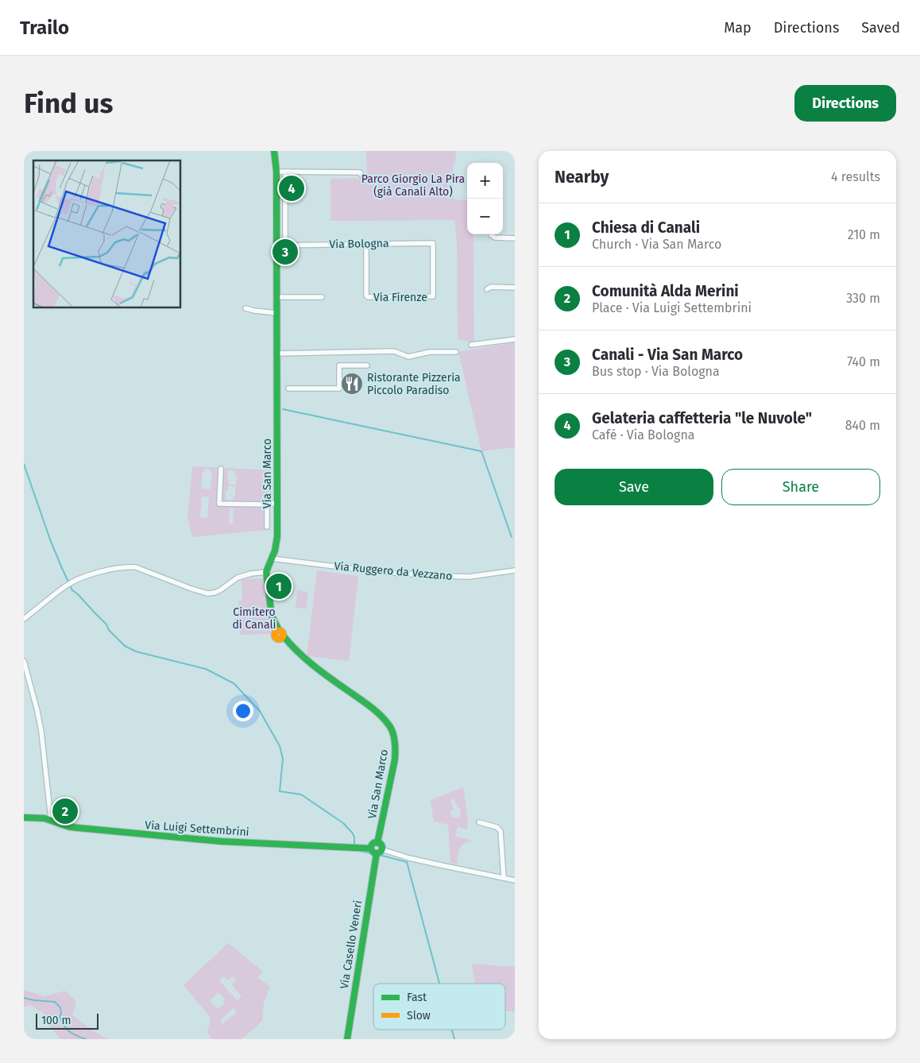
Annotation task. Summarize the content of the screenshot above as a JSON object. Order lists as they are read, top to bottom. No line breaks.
{"streets":{"street":["Via Bologna","Via Firenze","Via San Marco","Via Ruggero da Vezzano","Via Luigi Settembrini","Via Casello Veneri"]},"crossings":[["Via Bologna","Via Firenze"],["Via Bologna","Via San Marco"],["Via San Marco","Via Ruggero da Vezzano"]],"parks":["Parco Giorgio La Pira (già Canali Alto)","Cimitero di Canali"],"places":{"restaurant":["Ristorante Pizzeria Piccolo Paradiso"]},"legend":["Fast","Slow"],"scale_bar":"100 m","page":{"header":"Trailo","nav":["Map","Directions","Saved"],"buttons":["Directions",["Save","Share"]],"title":"Find us","heading":["Nearby","4 results"],"map_buttons":["+","−"],"pins":["4","3","1","2"],"list":[{"mark":"1","name":"Chiesa di Canali","note":"Church · Via San Marco","value":"210 m"},{"mark":"2","name":"Comunità Alda Merini","note":"Place · Via Luigi Settembrini","value":"330 m"},{"mark":"3","name":"Canali - Via San Marco","note":"Bus stop · Via Bologna","value":"740 m"},{"mark":"4","name":"Gelateria caffetteria \"le Nuvole\"","note":"Café · Via Bologna","value":"840 m"}],"scale":"100 m"}}
